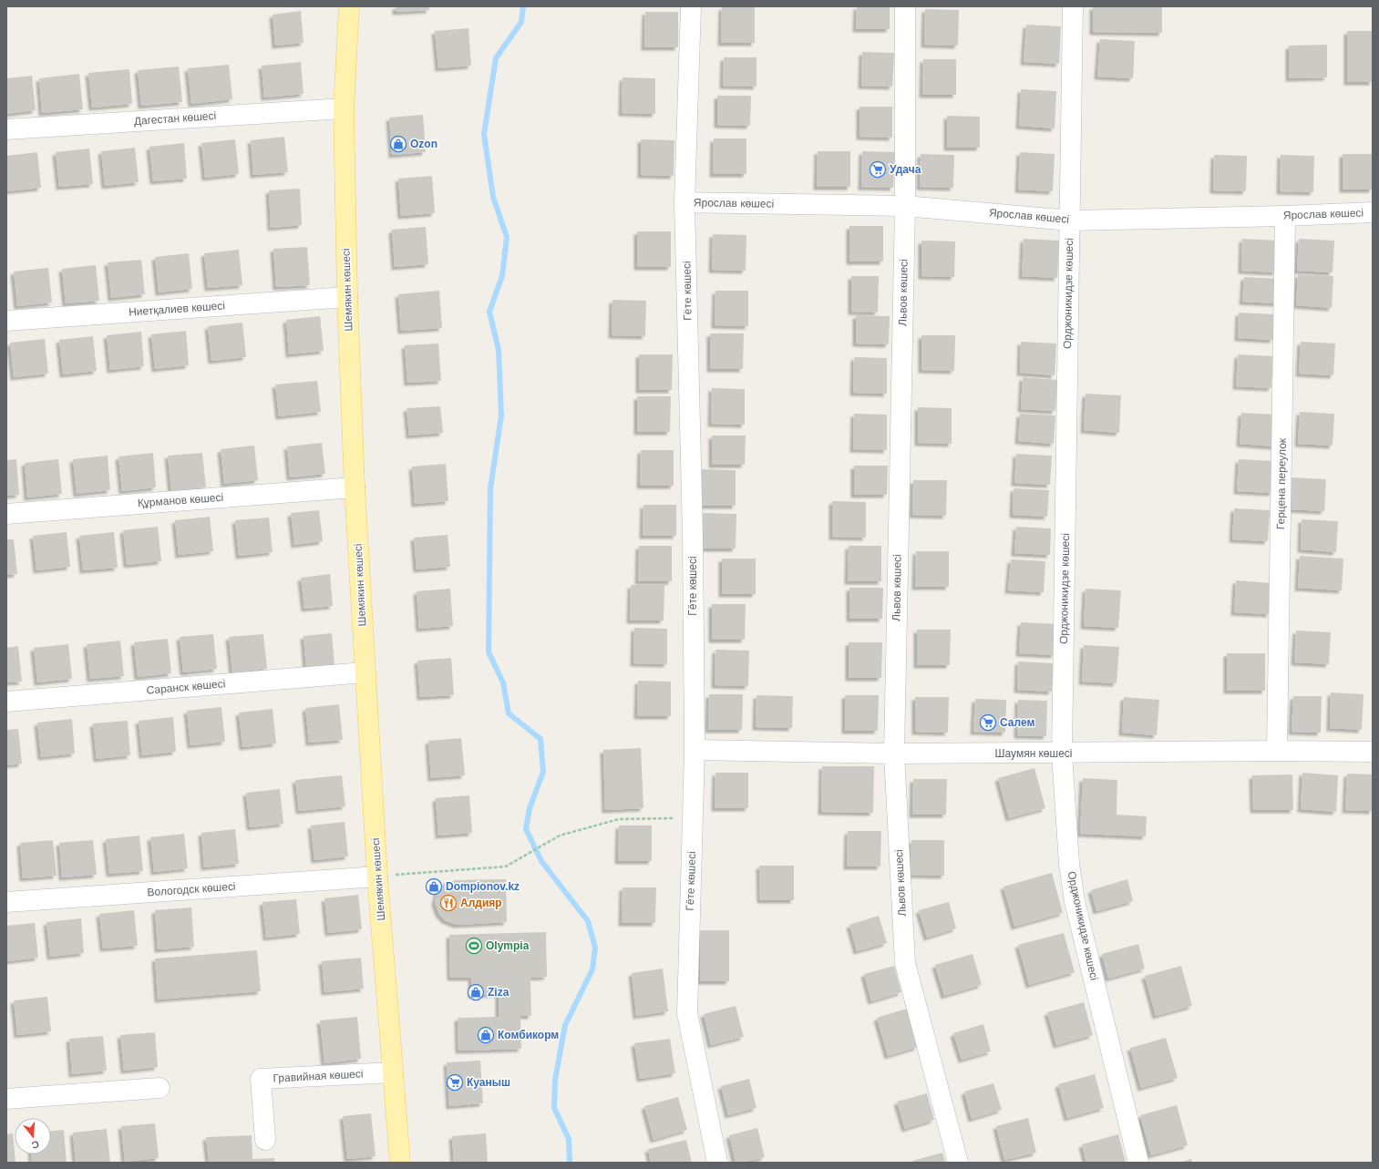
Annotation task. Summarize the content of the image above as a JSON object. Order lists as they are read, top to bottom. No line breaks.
{"streets":{"main road":["Шемякин көшесі"],"street":["Дагестан көшесі","Ярослав көшесі","Гёте көшесі","Львов көшесі","Орджоникидзе көшесі","Ниетқалиев көшесі","Герцена переулок","Құрманов көшесі","Саранск көшесі","Шаумян көшесі","Вологодск көшесі","Гравийная көшесі"]},"crossings":[["Дагестан көшесі","Шемякин көшесі"],["Ярослав көшесі","Гёте көшесі"],["Ярослав көшесі","Львов көшесі"],["Ярослав көшесі","Орджоникидзе көшесі"],["Ярослав көшесі","Герцена переулок"],["Шемякин көшесі","Ниетқалиев көшесі"],["Шемякин көшесі","Құрманов көшесі"],["Шемякин көшесі","Саранск көшесі"],["Шемякин көшесі","Вологодск көшесі"],["Шемякин көшесі","Гравийная көшесі"],["Гёте көшесі","Шаумян көшесі"],["Львов көшесі","Шаумян көшесі"],["Орджоникидзе көшесі","Шаумян көшесі"],["Герцена переулок","Шаумян көшесі"]],"places":{"shop":["Ozon","Dompionov.kz","Ziza","Комбикорм"],"supermarket":["Удача","Салем","Куаныш"],"restaurant":["Алдияр"],"sports":["Olympia"]},"north":"bottom"}
